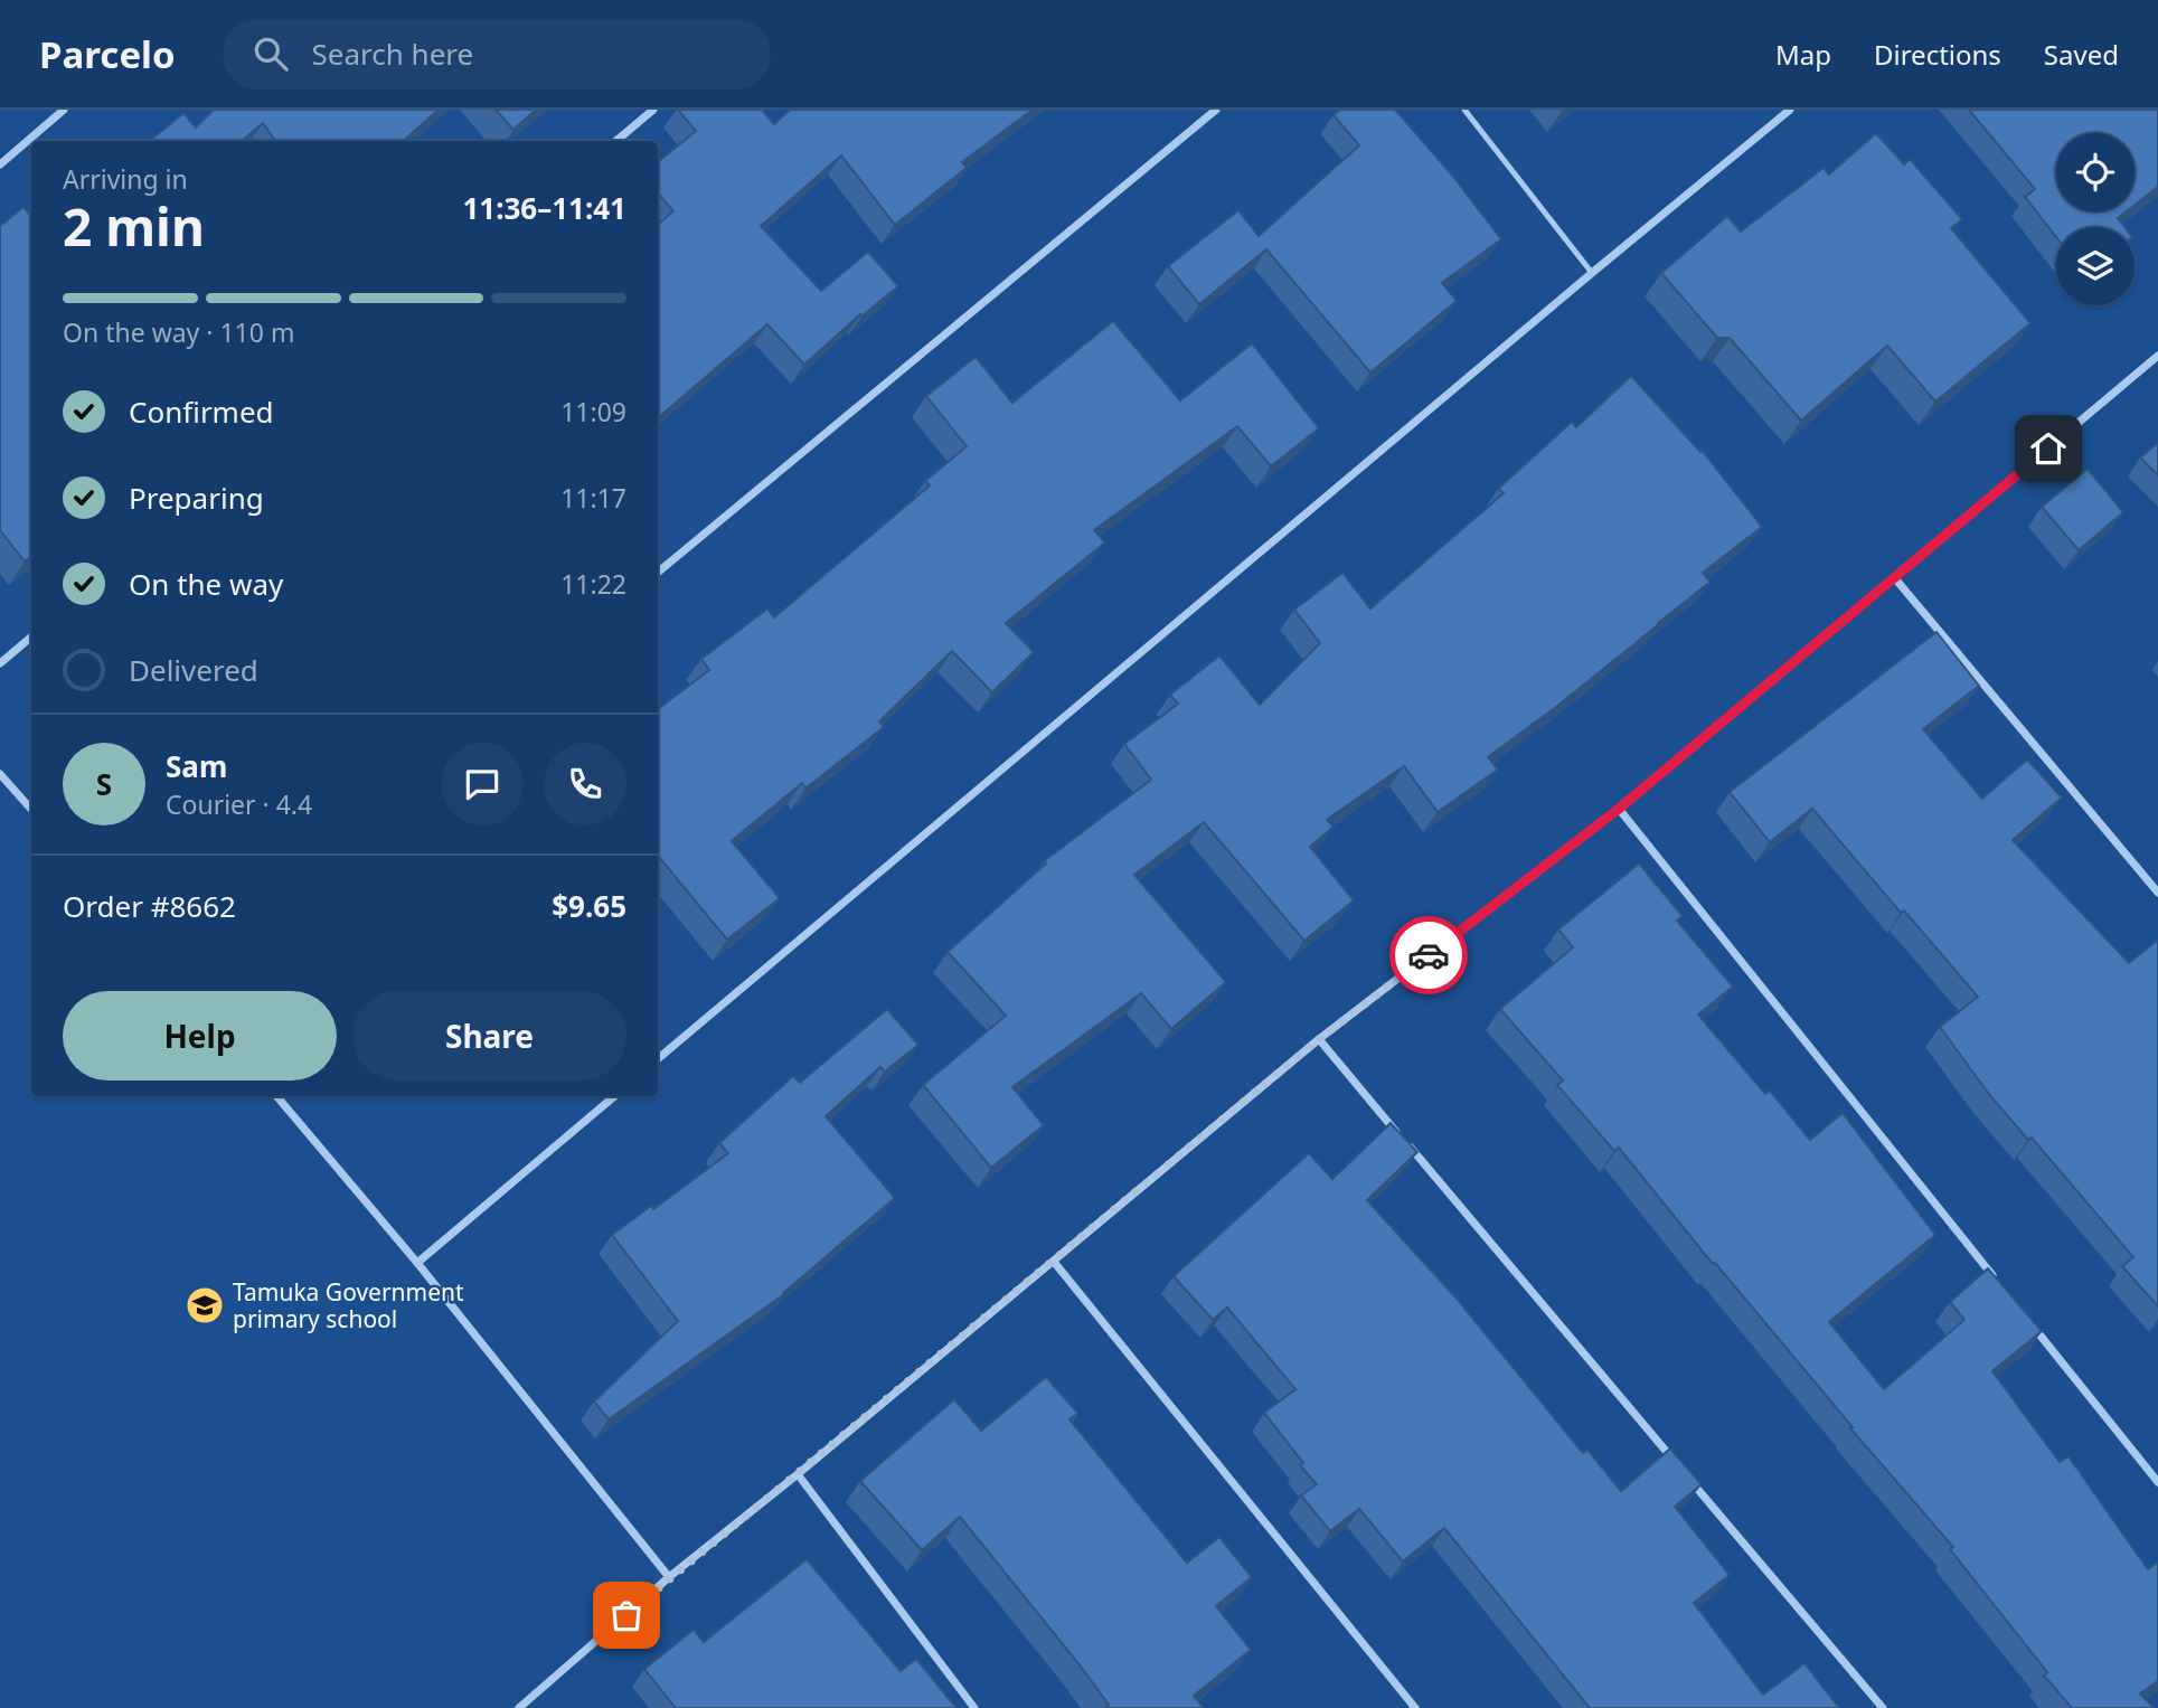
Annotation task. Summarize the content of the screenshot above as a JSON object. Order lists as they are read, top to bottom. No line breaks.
{"places":{"school or university":["Tamuka Government primary school"]},"page":{"header":"Parcelo","search":"Search here","nav":["Map","Directions","Saved"],"heading":["2 min","Arriving in","11:36–11:41"],"panel":["Sam","Courier · 4.4","Order #8662","$9.65"],"bar":"On the way · 110 m","list":[["Confirmed","11:09"],["Preparing","11:17"],["On the way","11:22"],"Delivered"],"round":"S","buttons":["Help","Share"]}}
